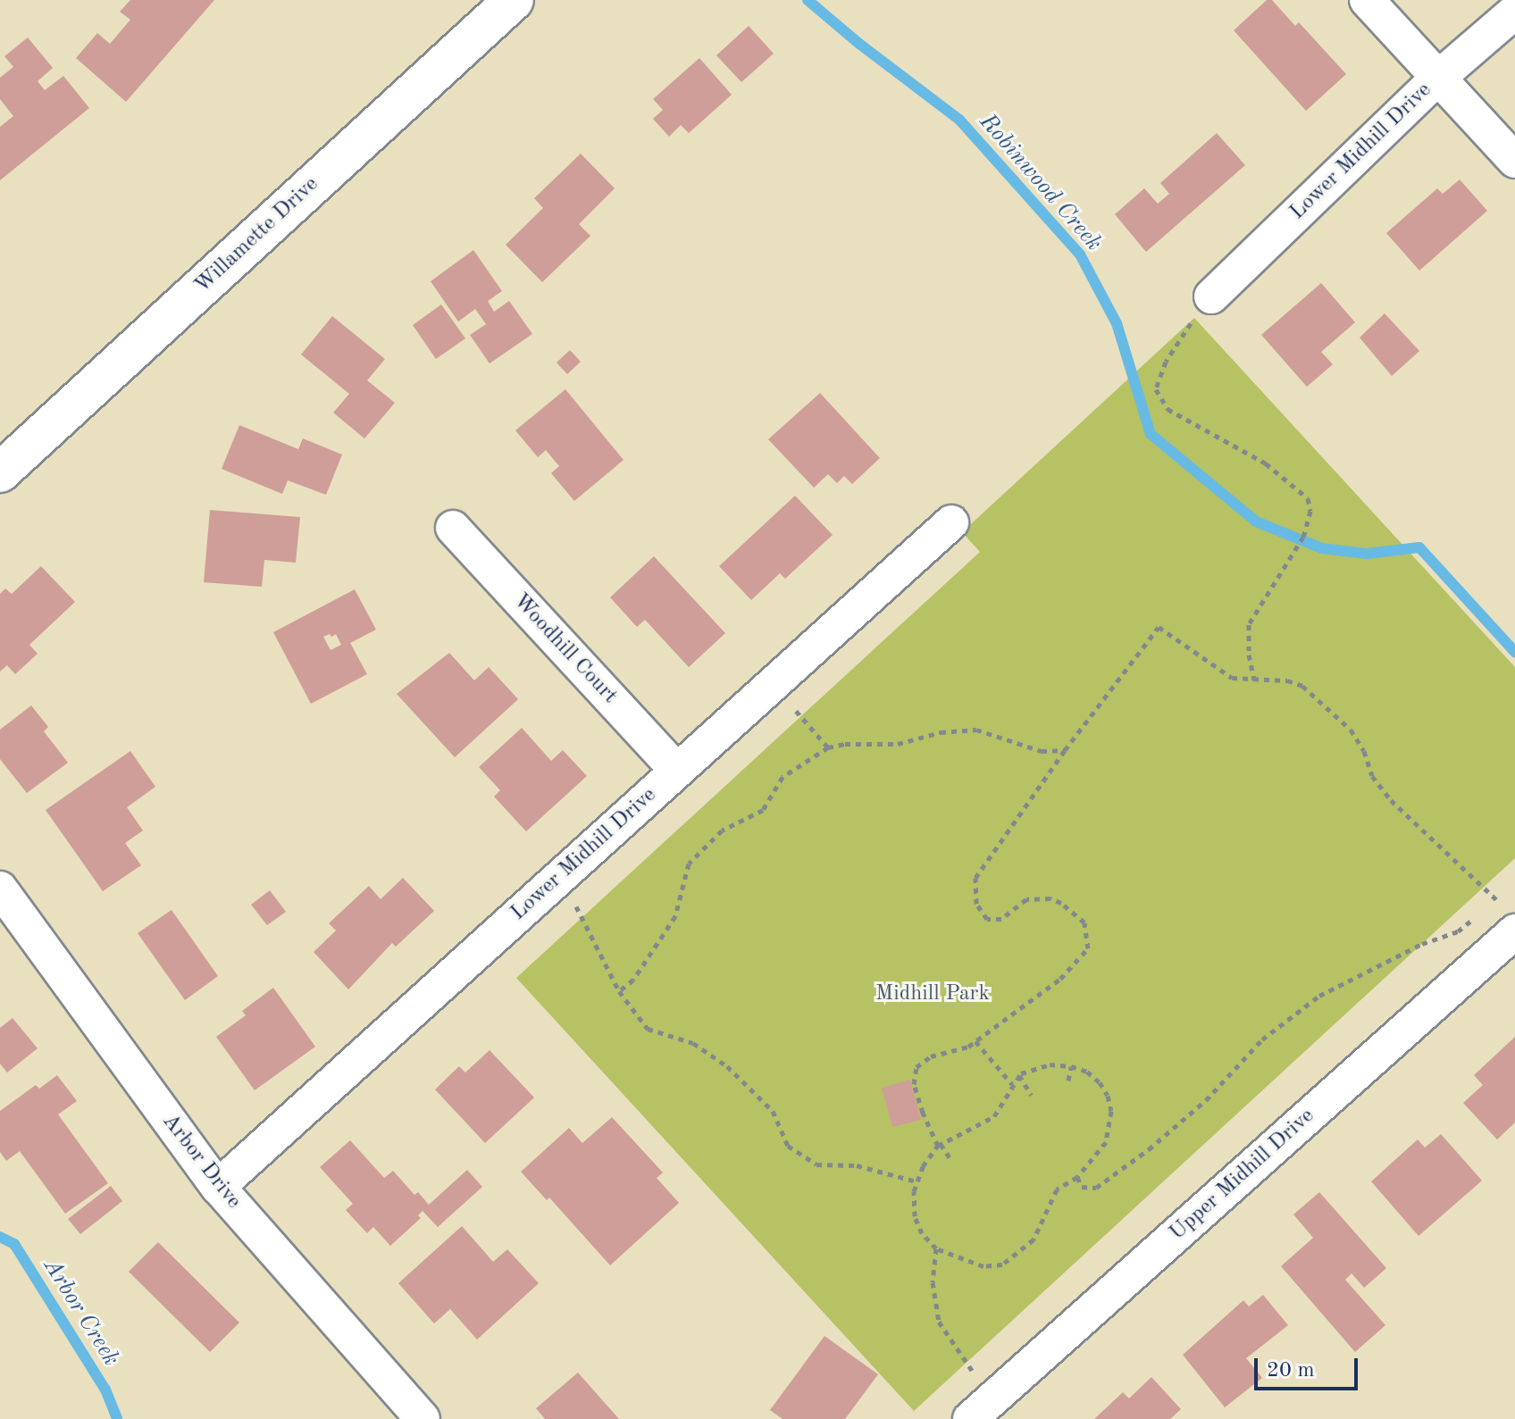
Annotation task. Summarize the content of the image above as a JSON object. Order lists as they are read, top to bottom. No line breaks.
{"streets":{"main road":["Willamette Drive"],"street":["Lower Midhill Drive","Woodhill Court","Arbor Drive","Upper Midhill Drive"]},"crossings":[["Lower Midhill Drive","Woodhill Court"],["Lower Midhill Drive","Arbor Drive"]],"water":["Robinwood Creek","Arbor Creek"],"parks":["Midhill Park"],"scale_bar":"20 m"}
